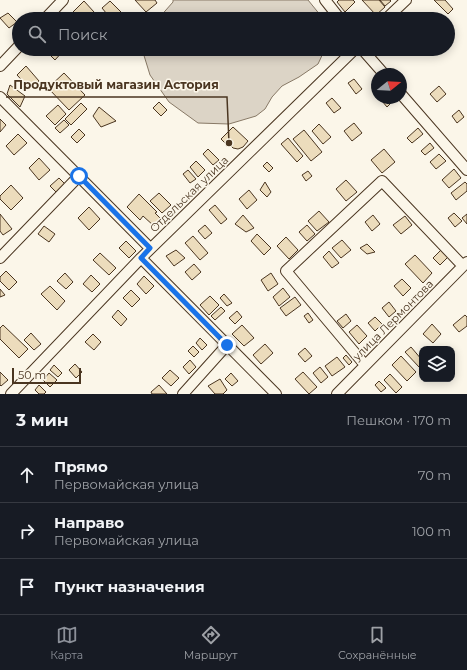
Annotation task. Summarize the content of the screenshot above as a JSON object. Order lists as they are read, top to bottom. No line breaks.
{"streets":{"street":["Отдельская улица","улица Лермонтова"]},"places":["Продуктовый магазин Астория"],"scale_bar":"50 m","north":"right","page":{"search":"Поиск","scale":"50 m","heading":["3 мин","Пешком · 170 m"],"list":[["Прямо","Первомайская улица","70 m"],["Направо","Первомайская улица","100 m"],"Пункт назначения"],"nav":["Карта","Маршрут","Сохранённые"]}}
